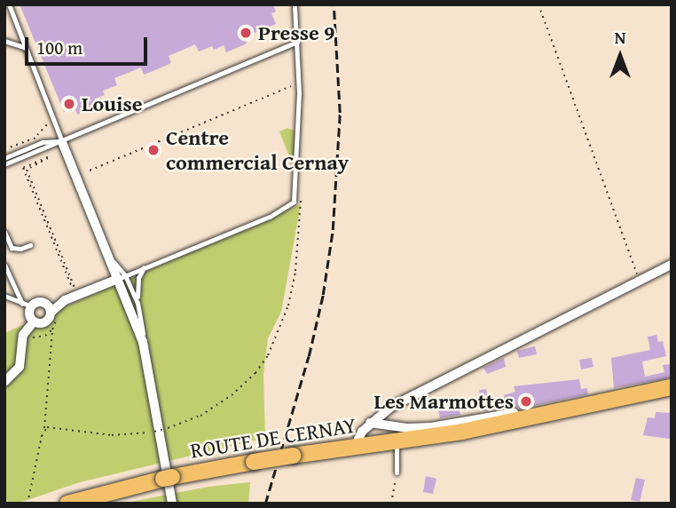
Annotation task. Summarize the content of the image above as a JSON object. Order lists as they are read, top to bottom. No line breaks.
{"streets":{"main road":["ROUTE DE CERNAY"]},"places":["Presse 9","Louise","Centre commercial Cernay","Les Marmottes"],"scale_bar":"100 m","north":"top"}
